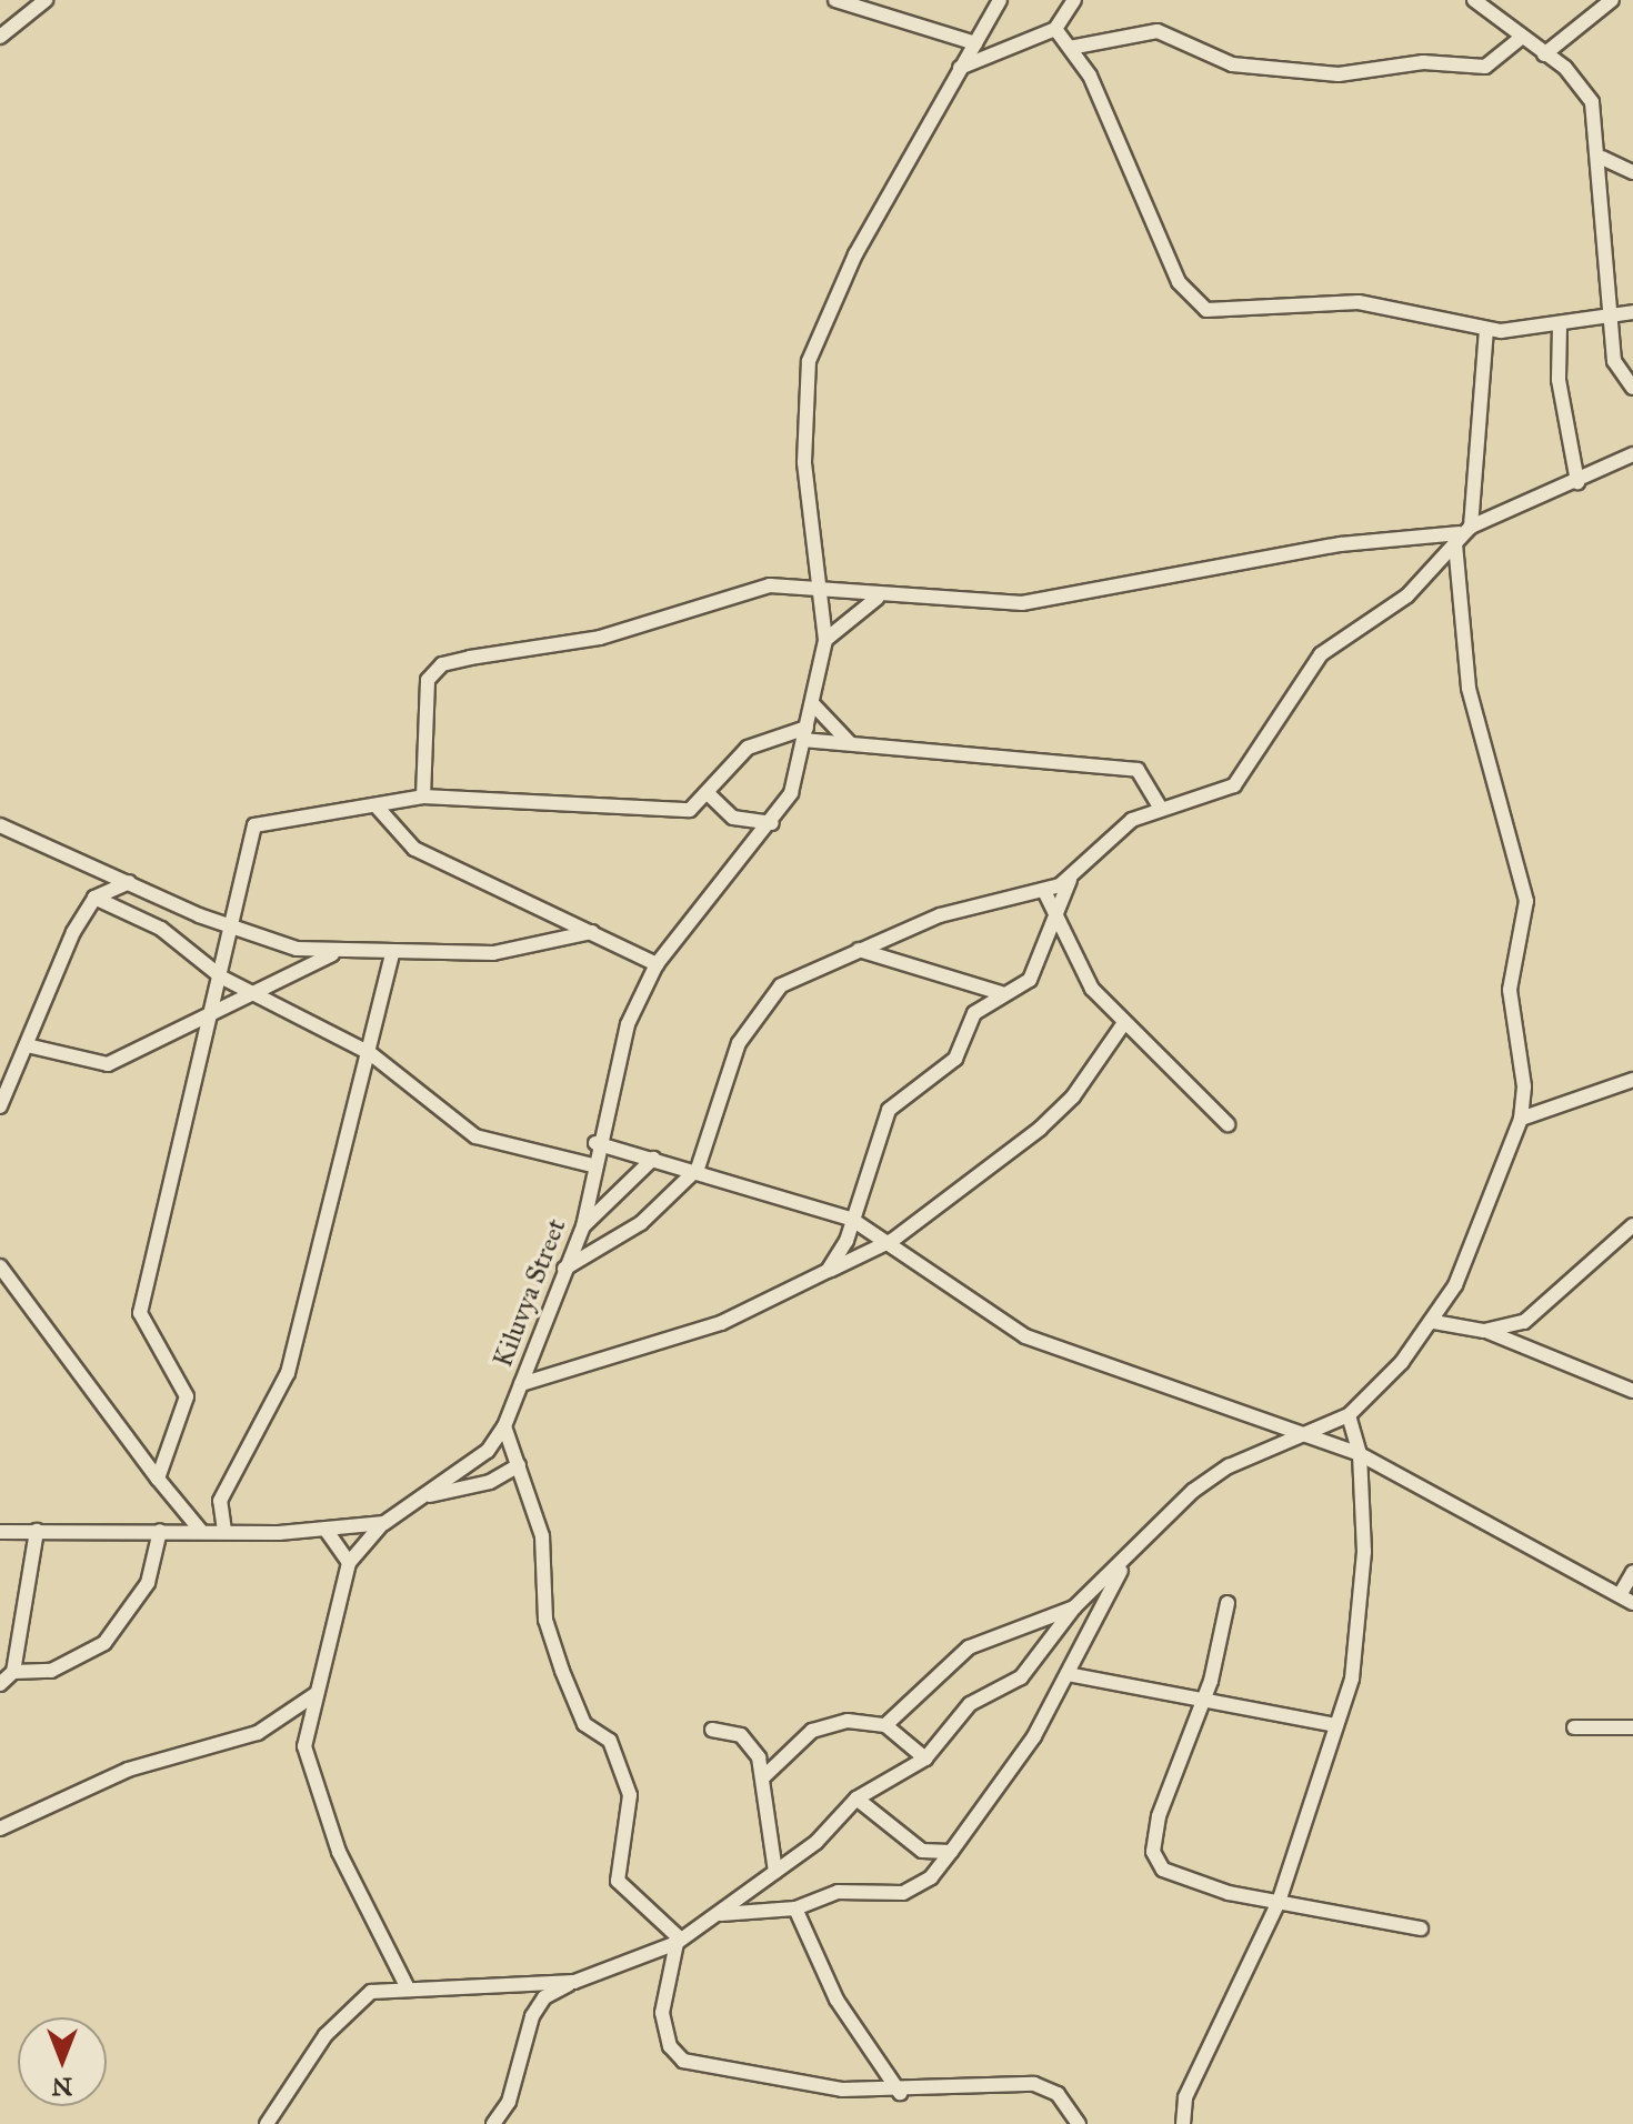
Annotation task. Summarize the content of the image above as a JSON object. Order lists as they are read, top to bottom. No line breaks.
{"streets":{"street":["Kiluvya Street"]},"north":"bottom"}
